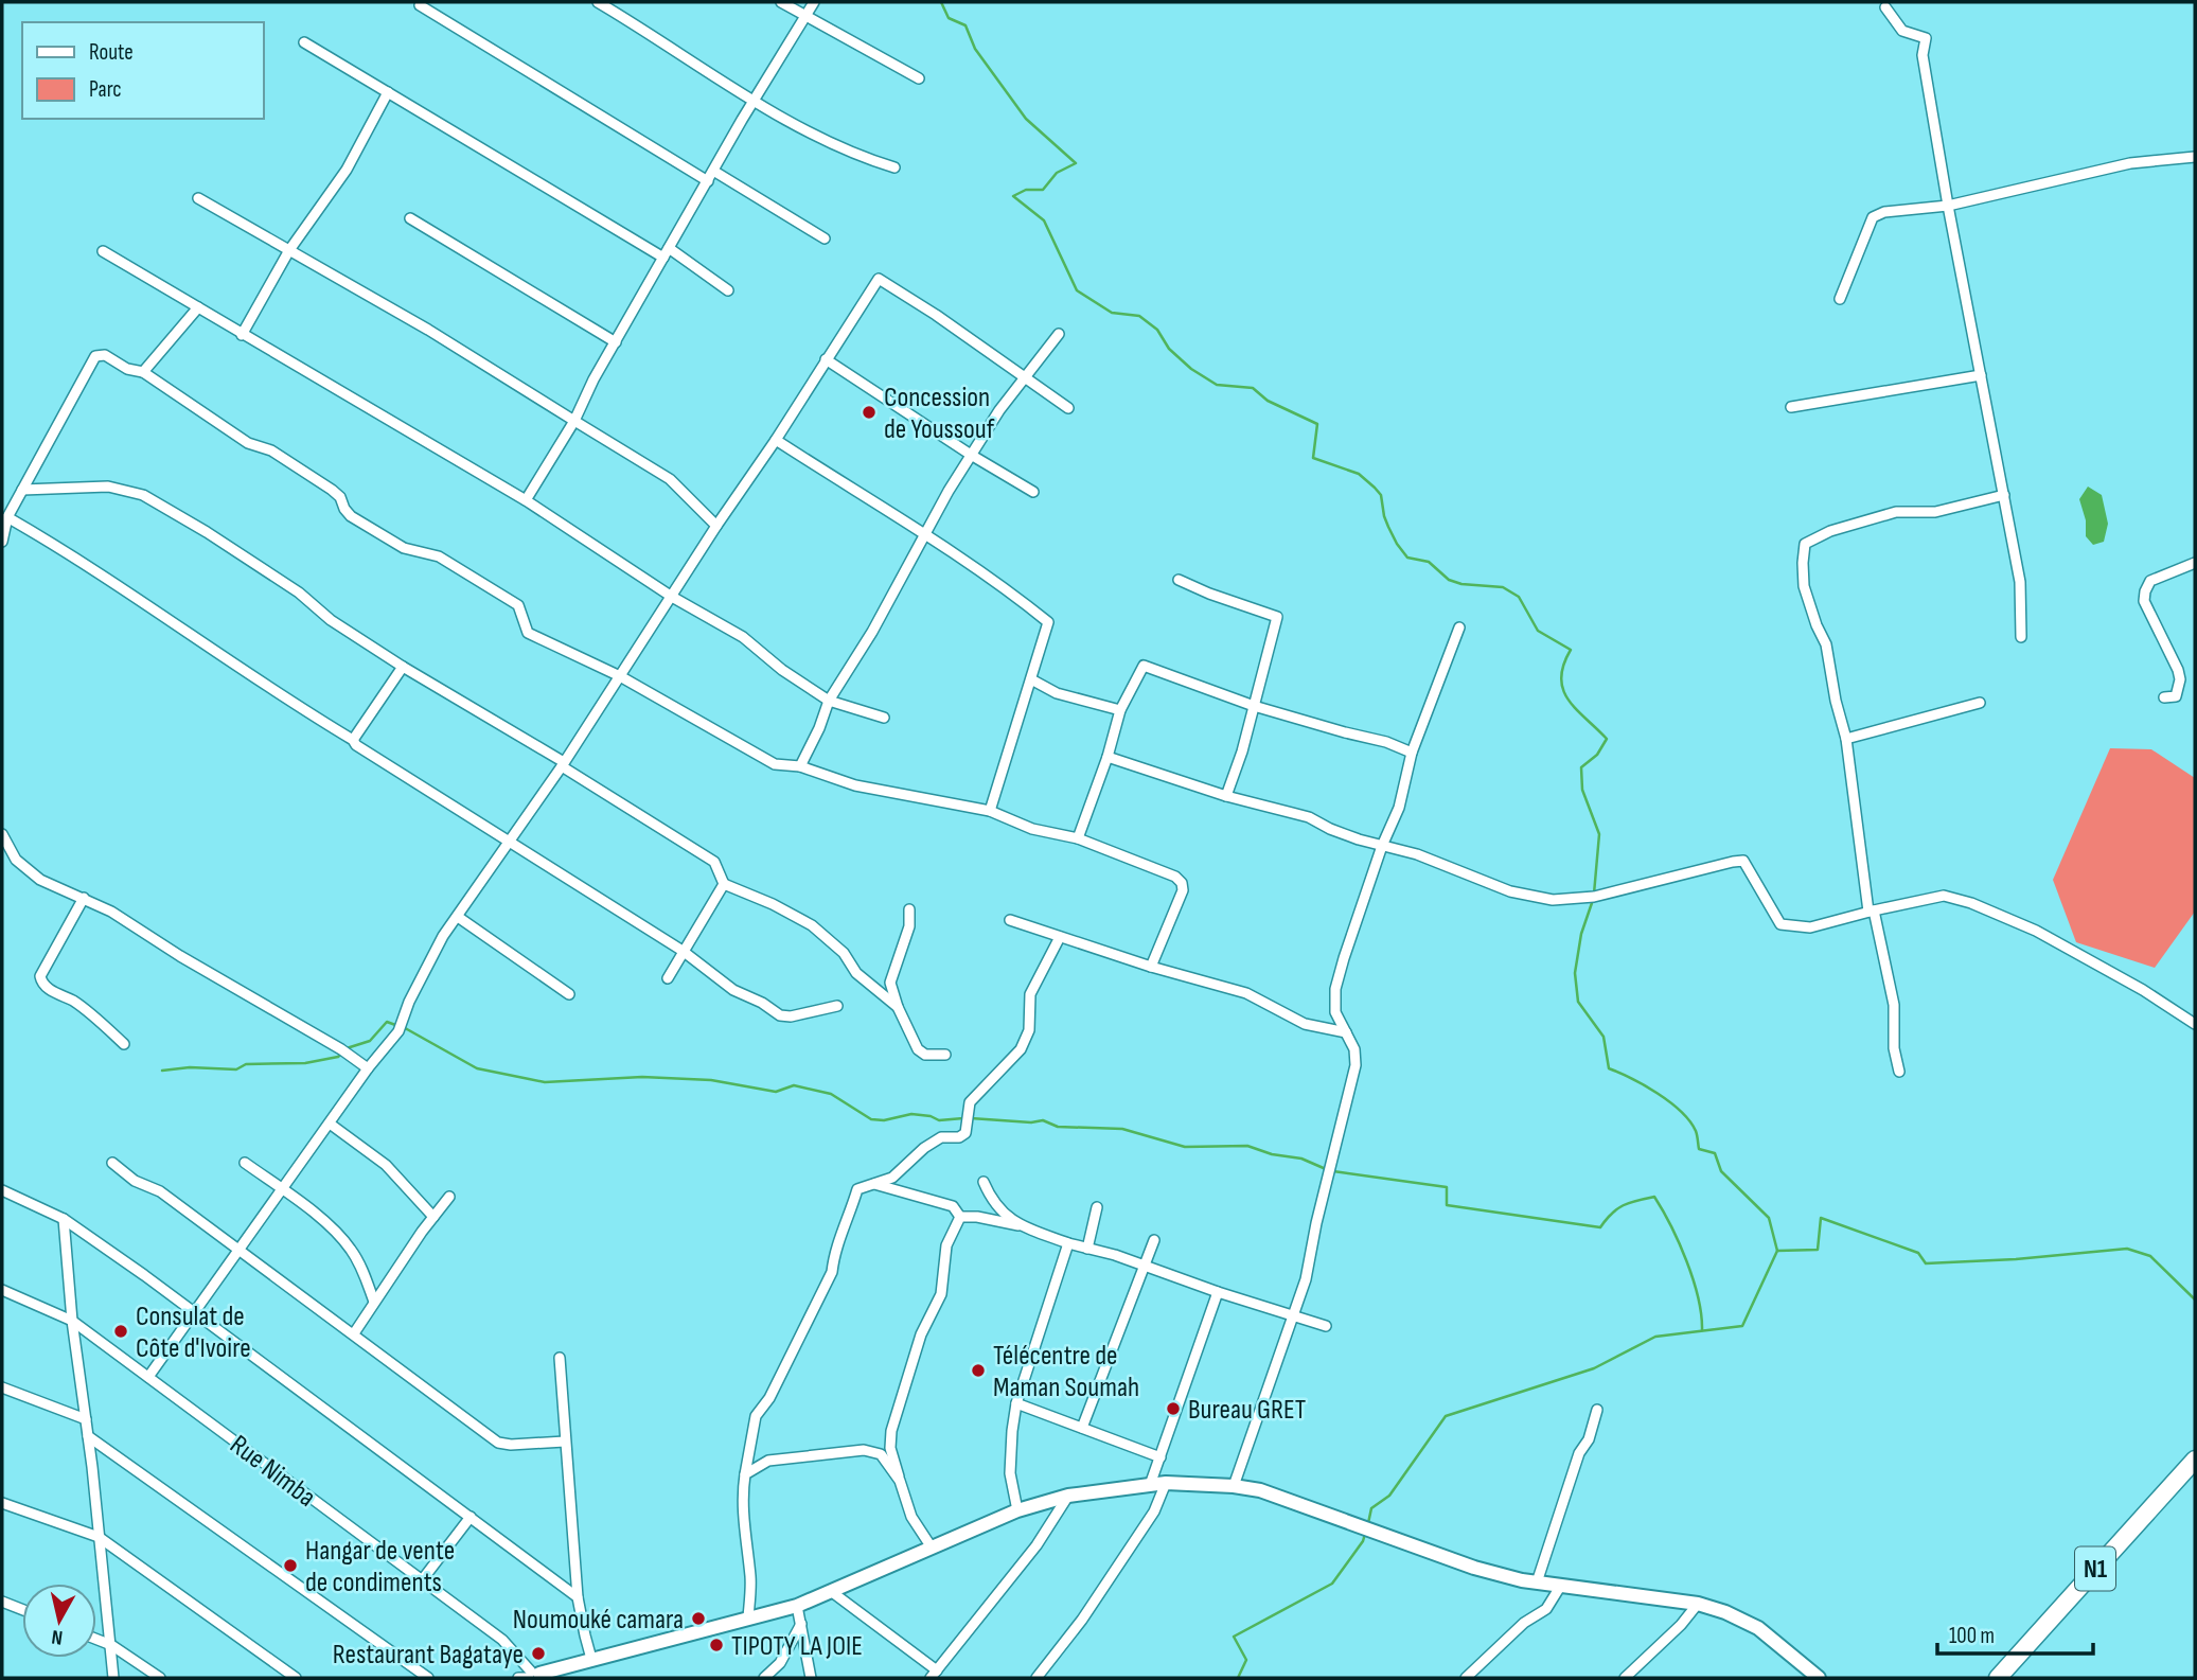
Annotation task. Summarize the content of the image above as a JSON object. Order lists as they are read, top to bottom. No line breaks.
{"streets":{"highway":["N1"],"street":["Rue Nimba"]},"places":["Concession de Youssouf","Consulat de Côte d'Ivoire","Télécentre de Maman Soumah","Bureau GRET","Hangar de vente de condiments","Noumouké camara","TIPOTY LA JOIE","Restaurant Bagataye"],"legend":["Route","Parc"],"scale_bar":"100 m","north":"bottom"}
